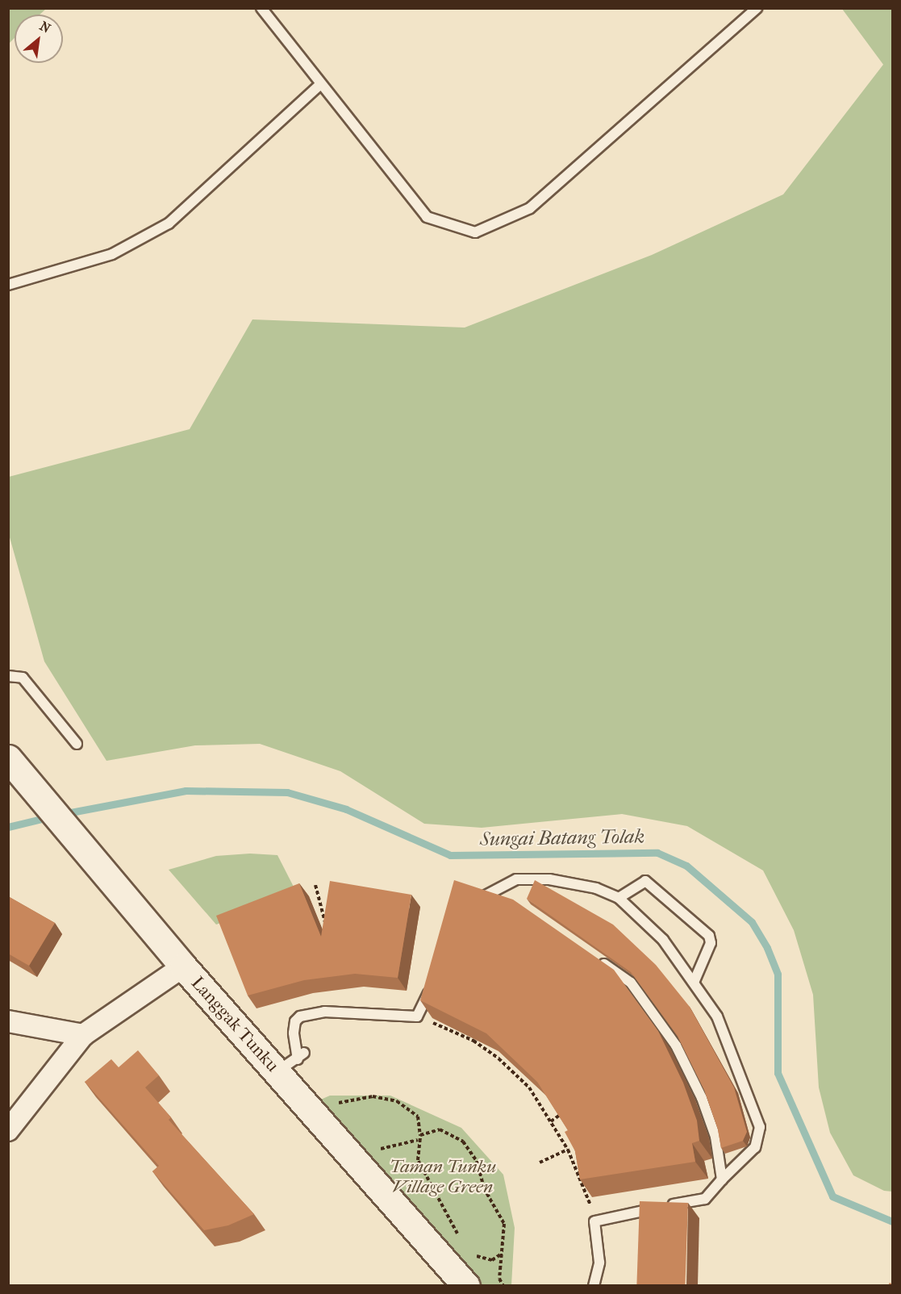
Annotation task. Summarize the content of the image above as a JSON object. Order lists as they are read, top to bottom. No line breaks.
{"streets":{"street":["Langgak Tunku"]},"water":["Sungai Batang Tolak"],"parks":["Taman Tunku Village Green"],"north":"top right"}
